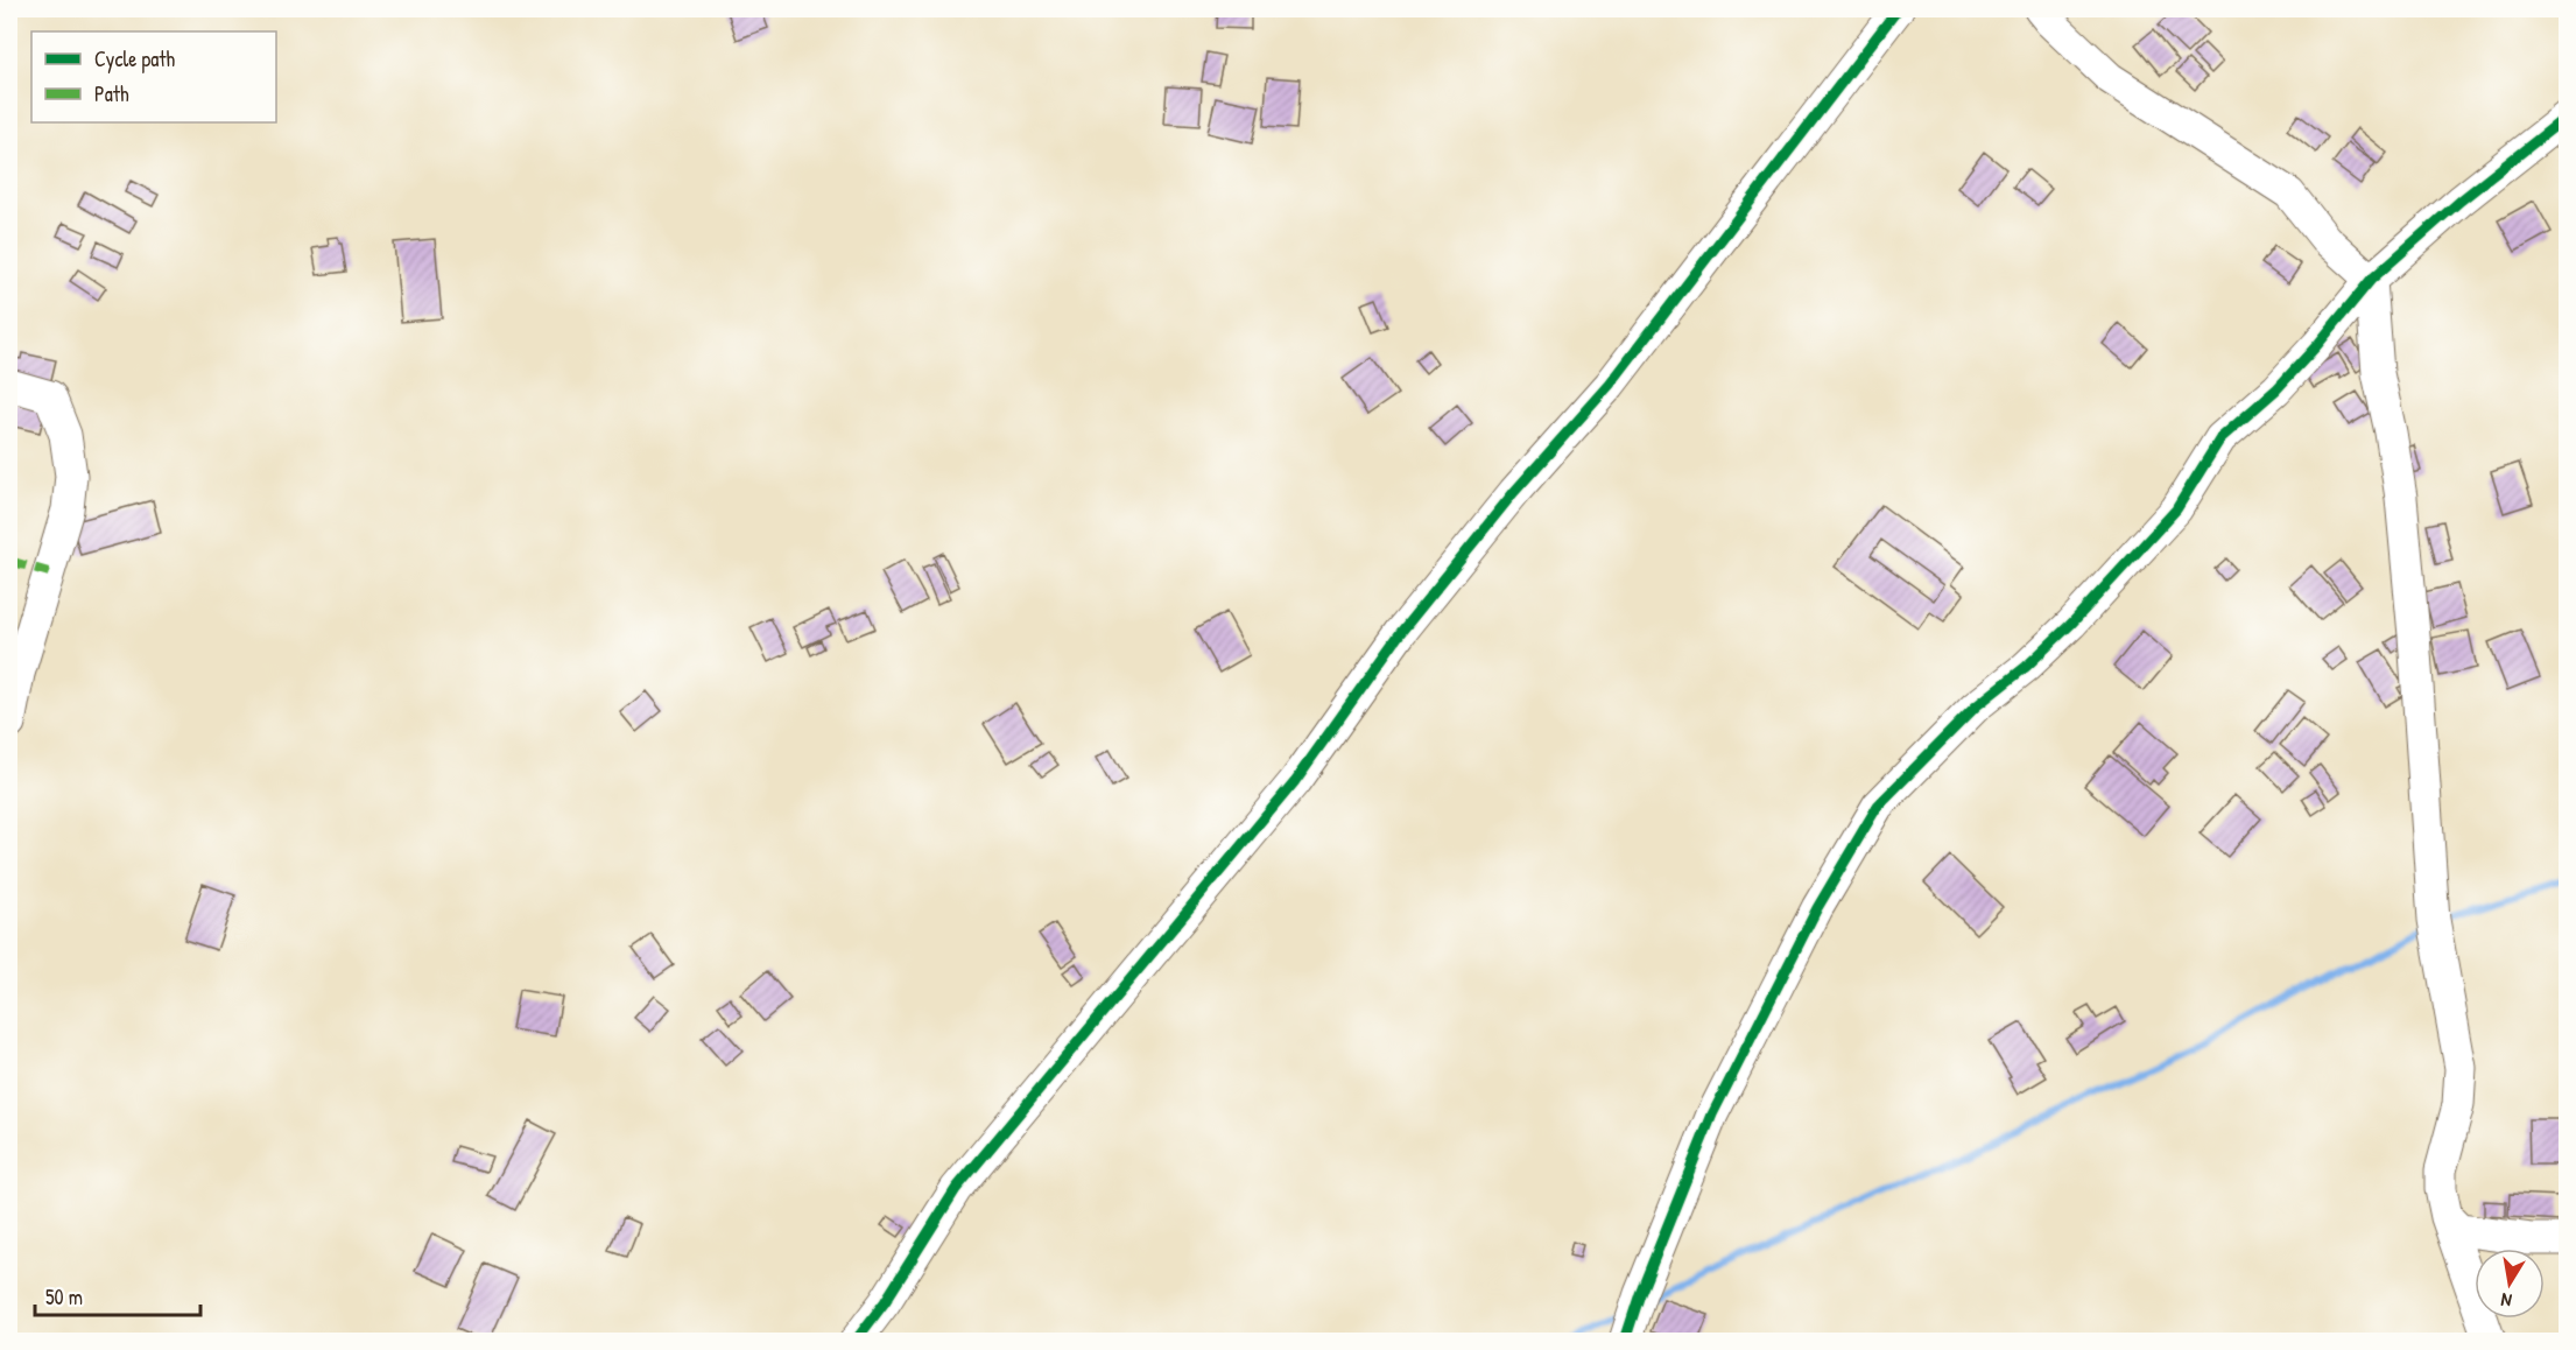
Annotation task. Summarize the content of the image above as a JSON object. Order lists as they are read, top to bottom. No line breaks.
{"legend":["Cycle path","Path"],"scale_bar":"50 m","north":"bottom"}
